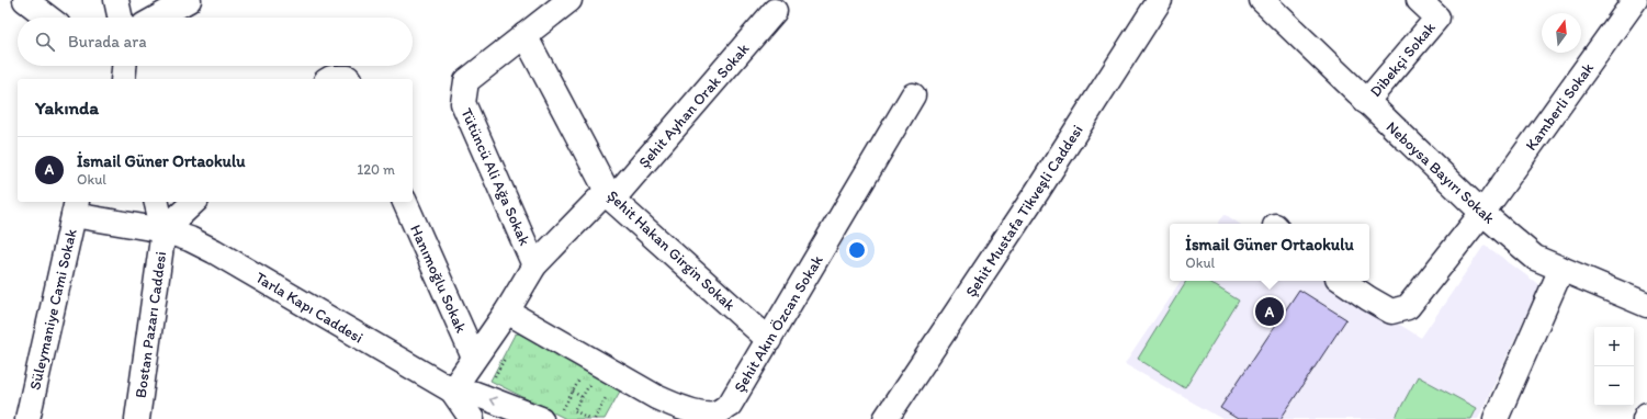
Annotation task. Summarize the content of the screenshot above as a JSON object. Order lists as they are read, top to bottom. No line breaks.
{"streets":{"street":["Dibekçi Sokak","Şehit Ayhan Orak Sokak","Kamberli Sokak","Neboysa Bayırı Sokak","Tütüncü Ali Ağa Sokak","Şehit Mustafa Tikveşli Caddesi","Şehit Hakan Girgin Sokak","Hanımoğlu Sokak","Tarla Kapı Caddesi","Süleymaniye Cami Sokak","Şehit Akın Özcan Sokak","Bostan Pazarı Caddesi"]},"crossings":[["Dibekçi Sokak","Neboysa Bayırı Sokak"],["Şehit Ayhan Orak Sokak","Tütüncü Ali Ağa Sokak"],["Şehit Ayhan Orak Sokak","Şehit Hakan Girgin Sokak"],["Şehit Ayhan Orak Sokak","Hanımoğlu Sokak"],["Şehit Ayhan Orak Sokak","Tarla Kapı Caddesi"],["Şehit Ayhan Orak Sokak","Şehit Akın Özcan Sokak"],["Kamberli Sokak","Neboysa Bayırı Sokak"],["Tütüncü Ali Ağa Sokak","Şehit Hakan Girgin Sokak"],["Şehit Hakan Girgin Sokak","Şehit Akın Özcan Sokak"],["Tarla Kapı Caddesi","Bostan Pazarı Caddesi"],["Süleymaniye Cami Sokak","Bostan Pazarı Caddesi"]],"north":"top","page":{"search":"Burada ara","heading":"Yakında","list":[{"mark":"A","name":"İsmail Güner Ortaokulu","note":"Okul","value":"120 m"}],"popup":["İsmail Güner Ortaokulu","Okul"],"pins":"A","map_buttons":["+","−"]}}
